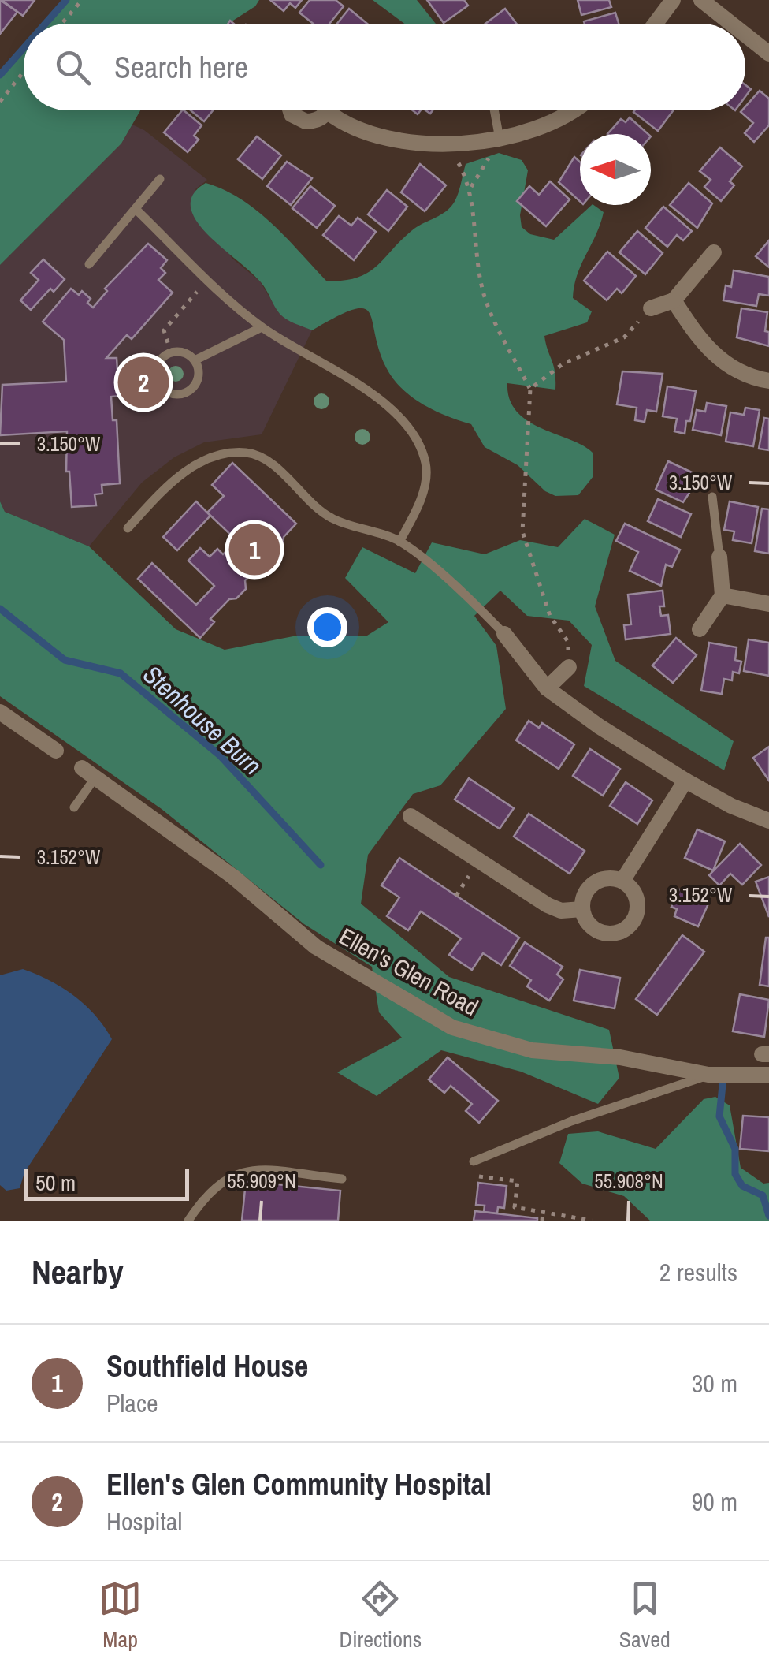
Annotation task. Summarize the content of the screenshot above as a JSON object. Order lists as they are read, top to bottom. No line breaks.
{"streets":{"street":["Ellen's Glen Road"]},"water":["Stenhouse Burn"],"scale_bar":"50 m","north":"left","page":{"search":"Search here","pins":["2","1"],"scale":"50 m","heading":["Nearby","2 results"],"list":[{"mark":"1","name":"Southfield House","note":"Place","value":"30 m"},{"mark":"2","name":"Ellen's Glen Community Hospital","note":"Hospital","value":"90 m"}],"nav":["Map","Directions","Saved"]},"coordinates":["3.150°W","3.152°W","55.909°N","55.908°N"]}
